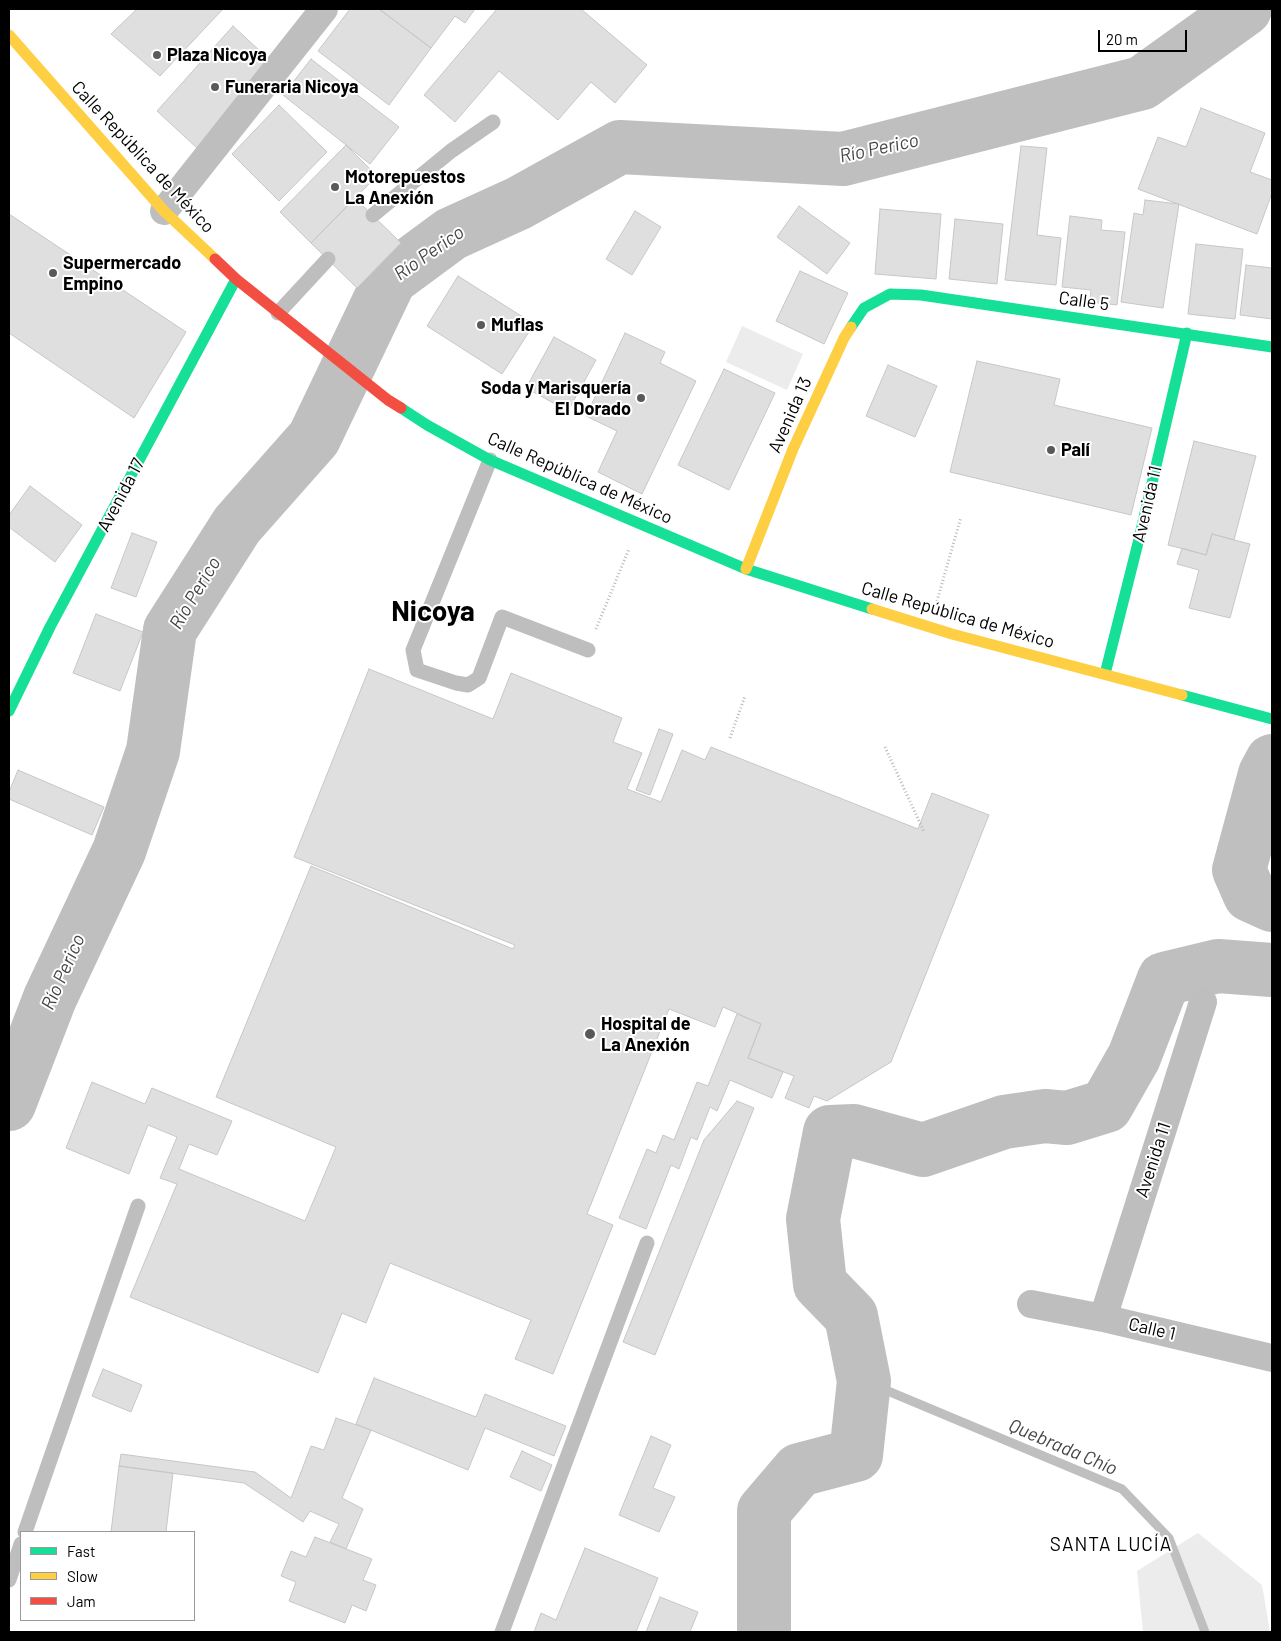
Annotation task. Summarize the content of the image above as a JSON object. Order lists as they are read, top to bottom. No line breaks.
{"streets":{"street":["Calle República de México","Calle 5","Avenida 13","Avenida 17","Avenida 11","Calle 1"]},"crossings":[["Calle República de México","Avenida 13"],["Calle República de México","Avenida 17"],["Calle República de México","Avenida 11"],["Calle 5","Avenida 13"],["Calle 5","Avenida 11"],["Avenida 11","Calle 1"]],"districts":["Nicoya","SANTA LUCÍA"],"water":["Río Perico","Quebrada Chío"],"places":["Plaza Nicoya","Funeraria Nicoya","Motorepuestos La Anexión","Supermercado Empino","Muflas","Soda y Marisquería El Dorado","Palí","Hospital de La Anexión"],"legend":["Fast","Slow","Jam"],"scale_bar":"20 m"}
